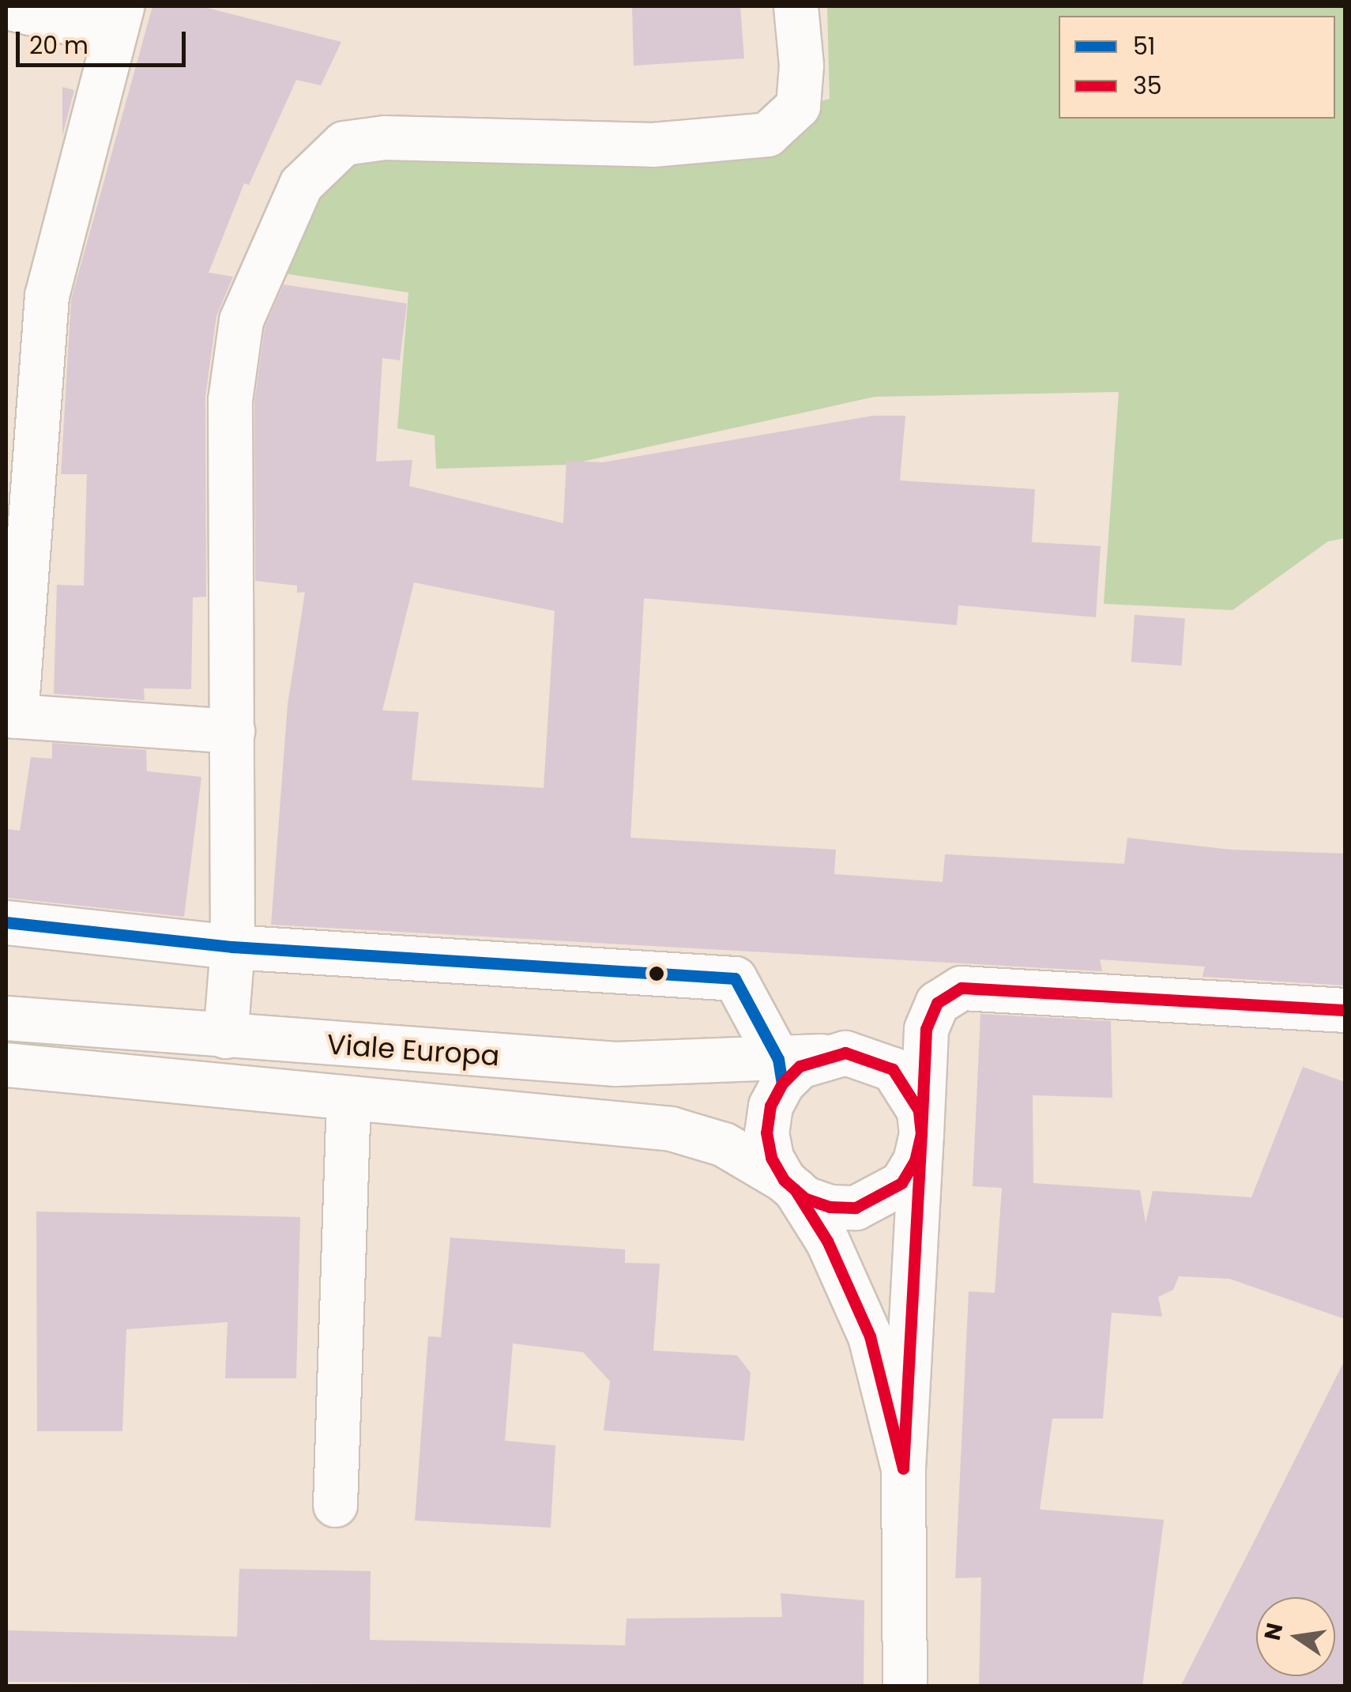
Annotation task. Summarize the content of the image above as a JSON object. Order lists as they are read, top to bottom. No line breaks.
{"streets":{"street":["Viale Europa"]},"lines":["transit line 51","transit line 35"],"legend":["51","35"],"scale_bar":"20 m","north":"left"}
